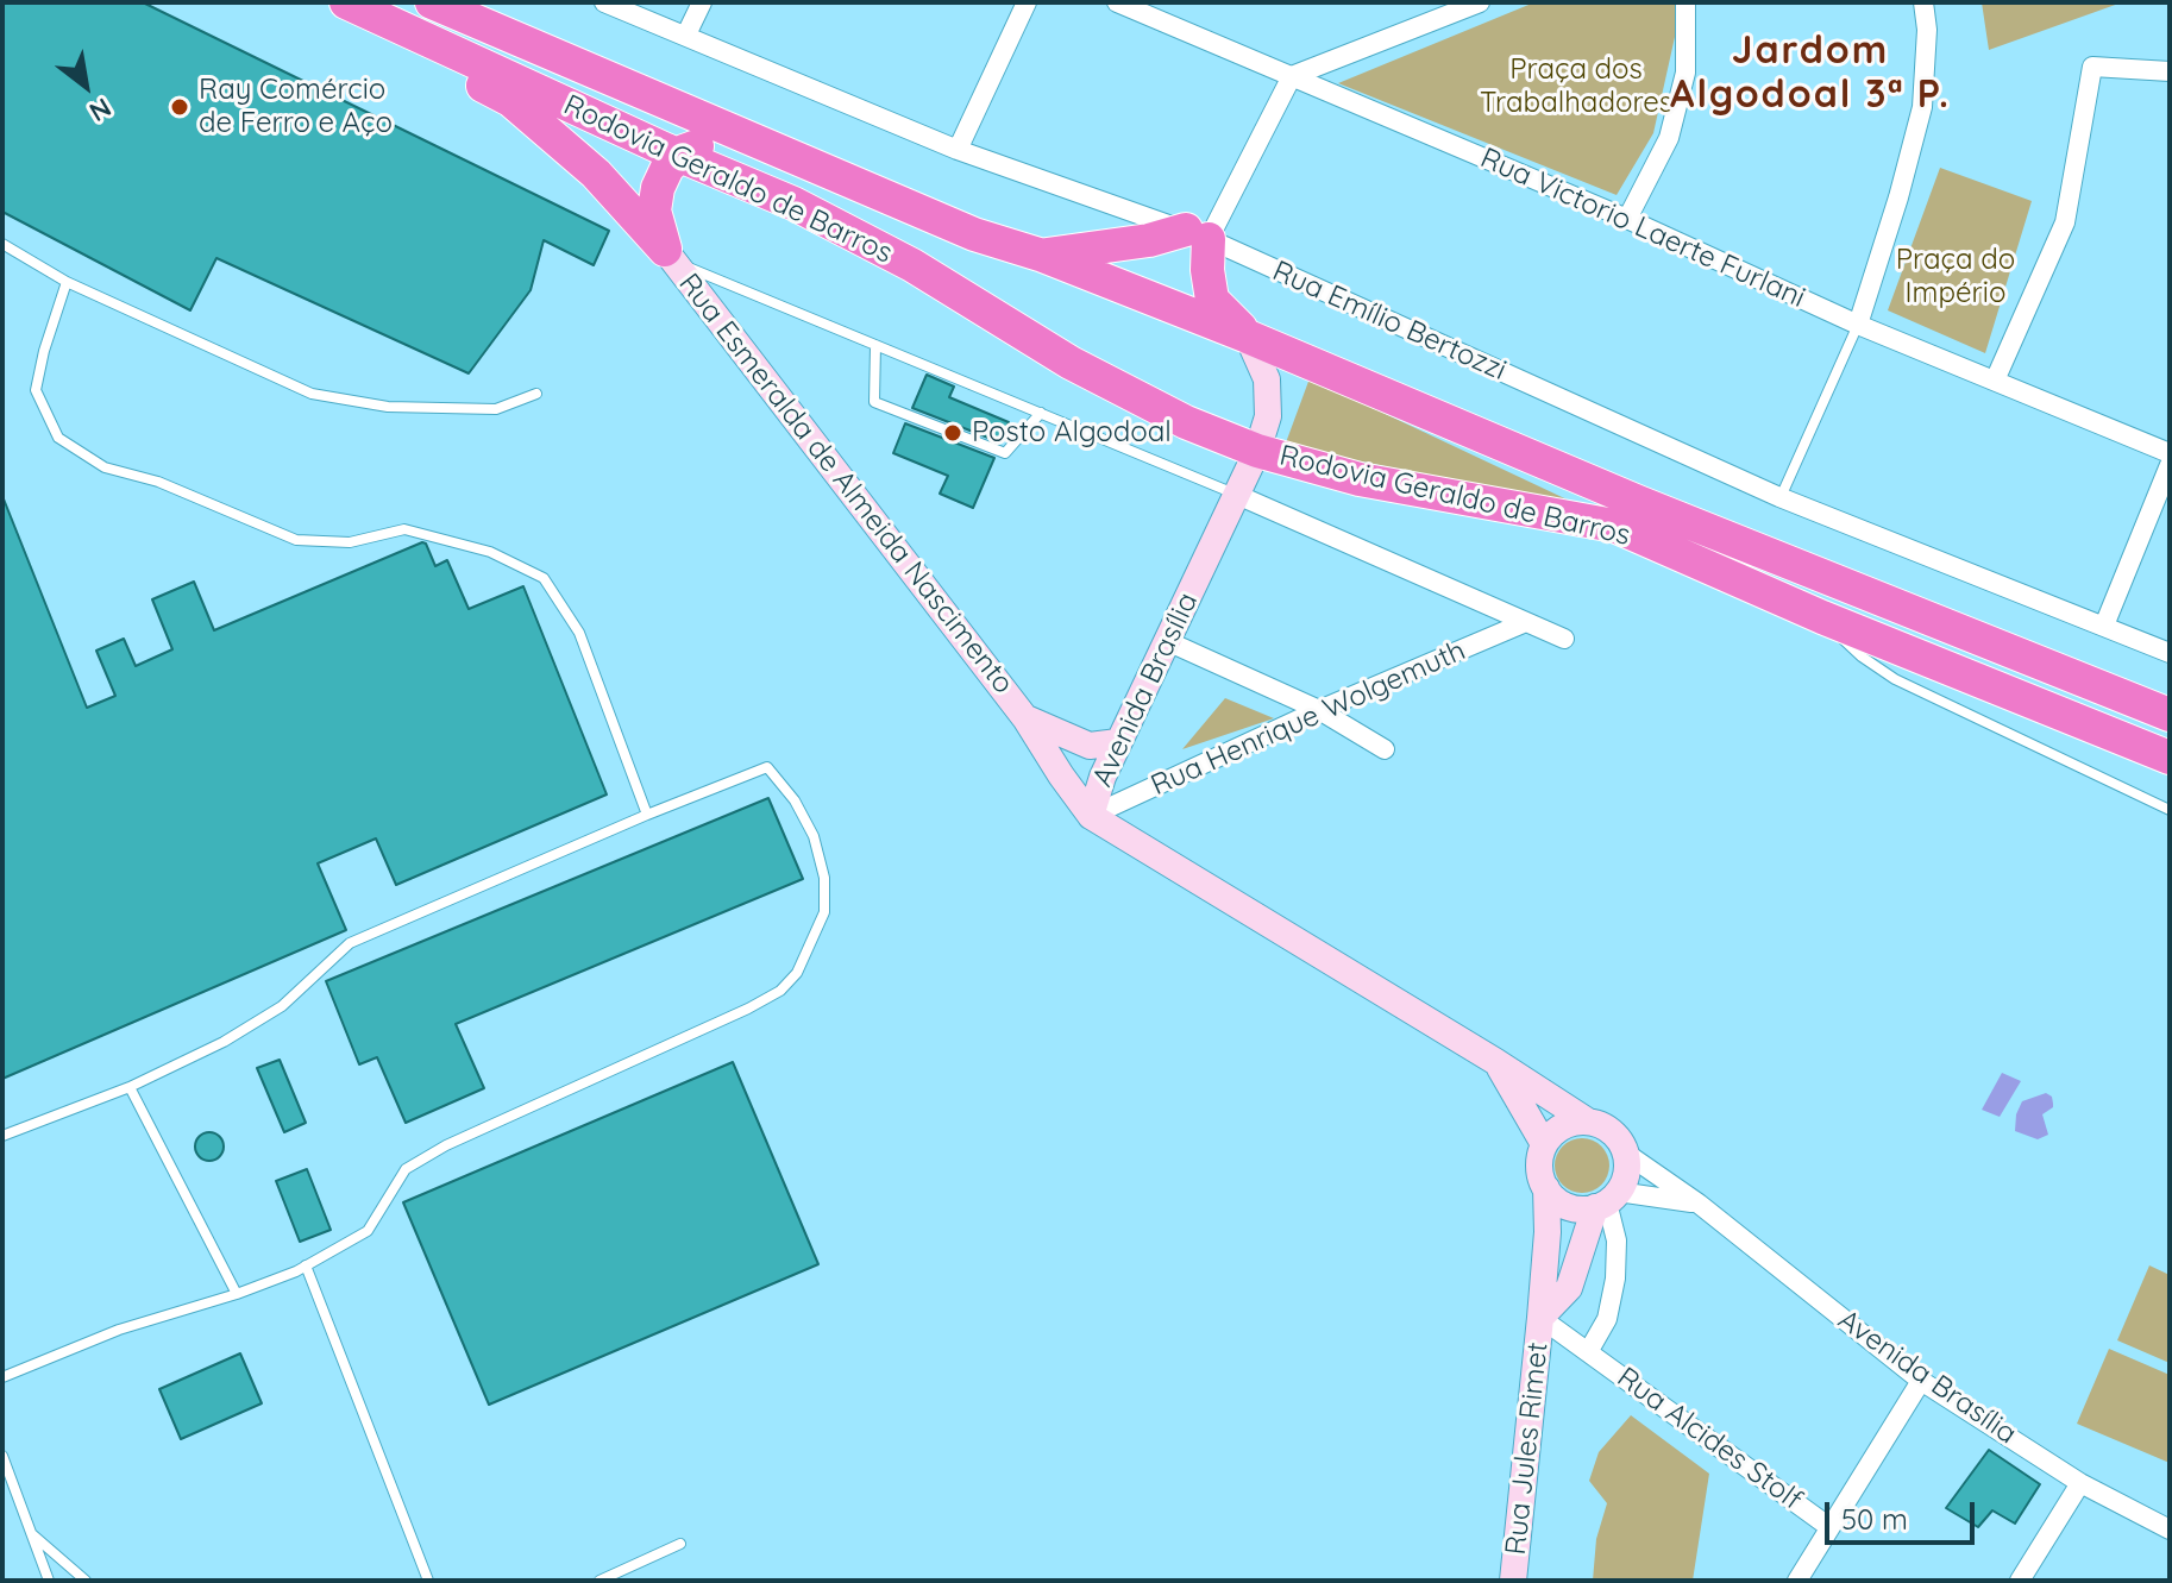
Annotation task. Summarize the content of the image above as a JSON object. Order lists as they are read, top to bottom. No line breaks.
{"streets":{"highway":["Rodovia Geraldo de Barros"],"main road":["Rua Esmeralda de Almeida Nascimento","Avenida Brasília","Rua Jules Rimet"],"street":["Rua Victorio Laerte Furlani","Rua Emílio Bertozzi","Rua Henrique Wolgemuth","Rua Alcides Stolf"]},"crossings":[["Rodovia Geraldo de Barros","Avenida Brasília"],["Rua Esmeralda de Almeida Nascimento","Avenida Brasília"],["Rua Esmeralda de Almeida Nascimento","Rua Henrique Wolgemuth"],["Avenida Brasília","Rua Henrique Wolgemuth"],["Avenida Brasília","Rua Alcides Stolf"],["Avenida Brasília","Rua Jules Rimet"],["Rua Alcides Stolf","Rua Jules Rimet"]],"districts":["Jardom Algodoal 3ª P."],"parks":["Praça dos Trabalhadores","Praça do Império"],"places":["Ray Comércio de Ferro e Aço","Posto Algodoal"],"scale_bar":"50 m","north":"bottom right"}
